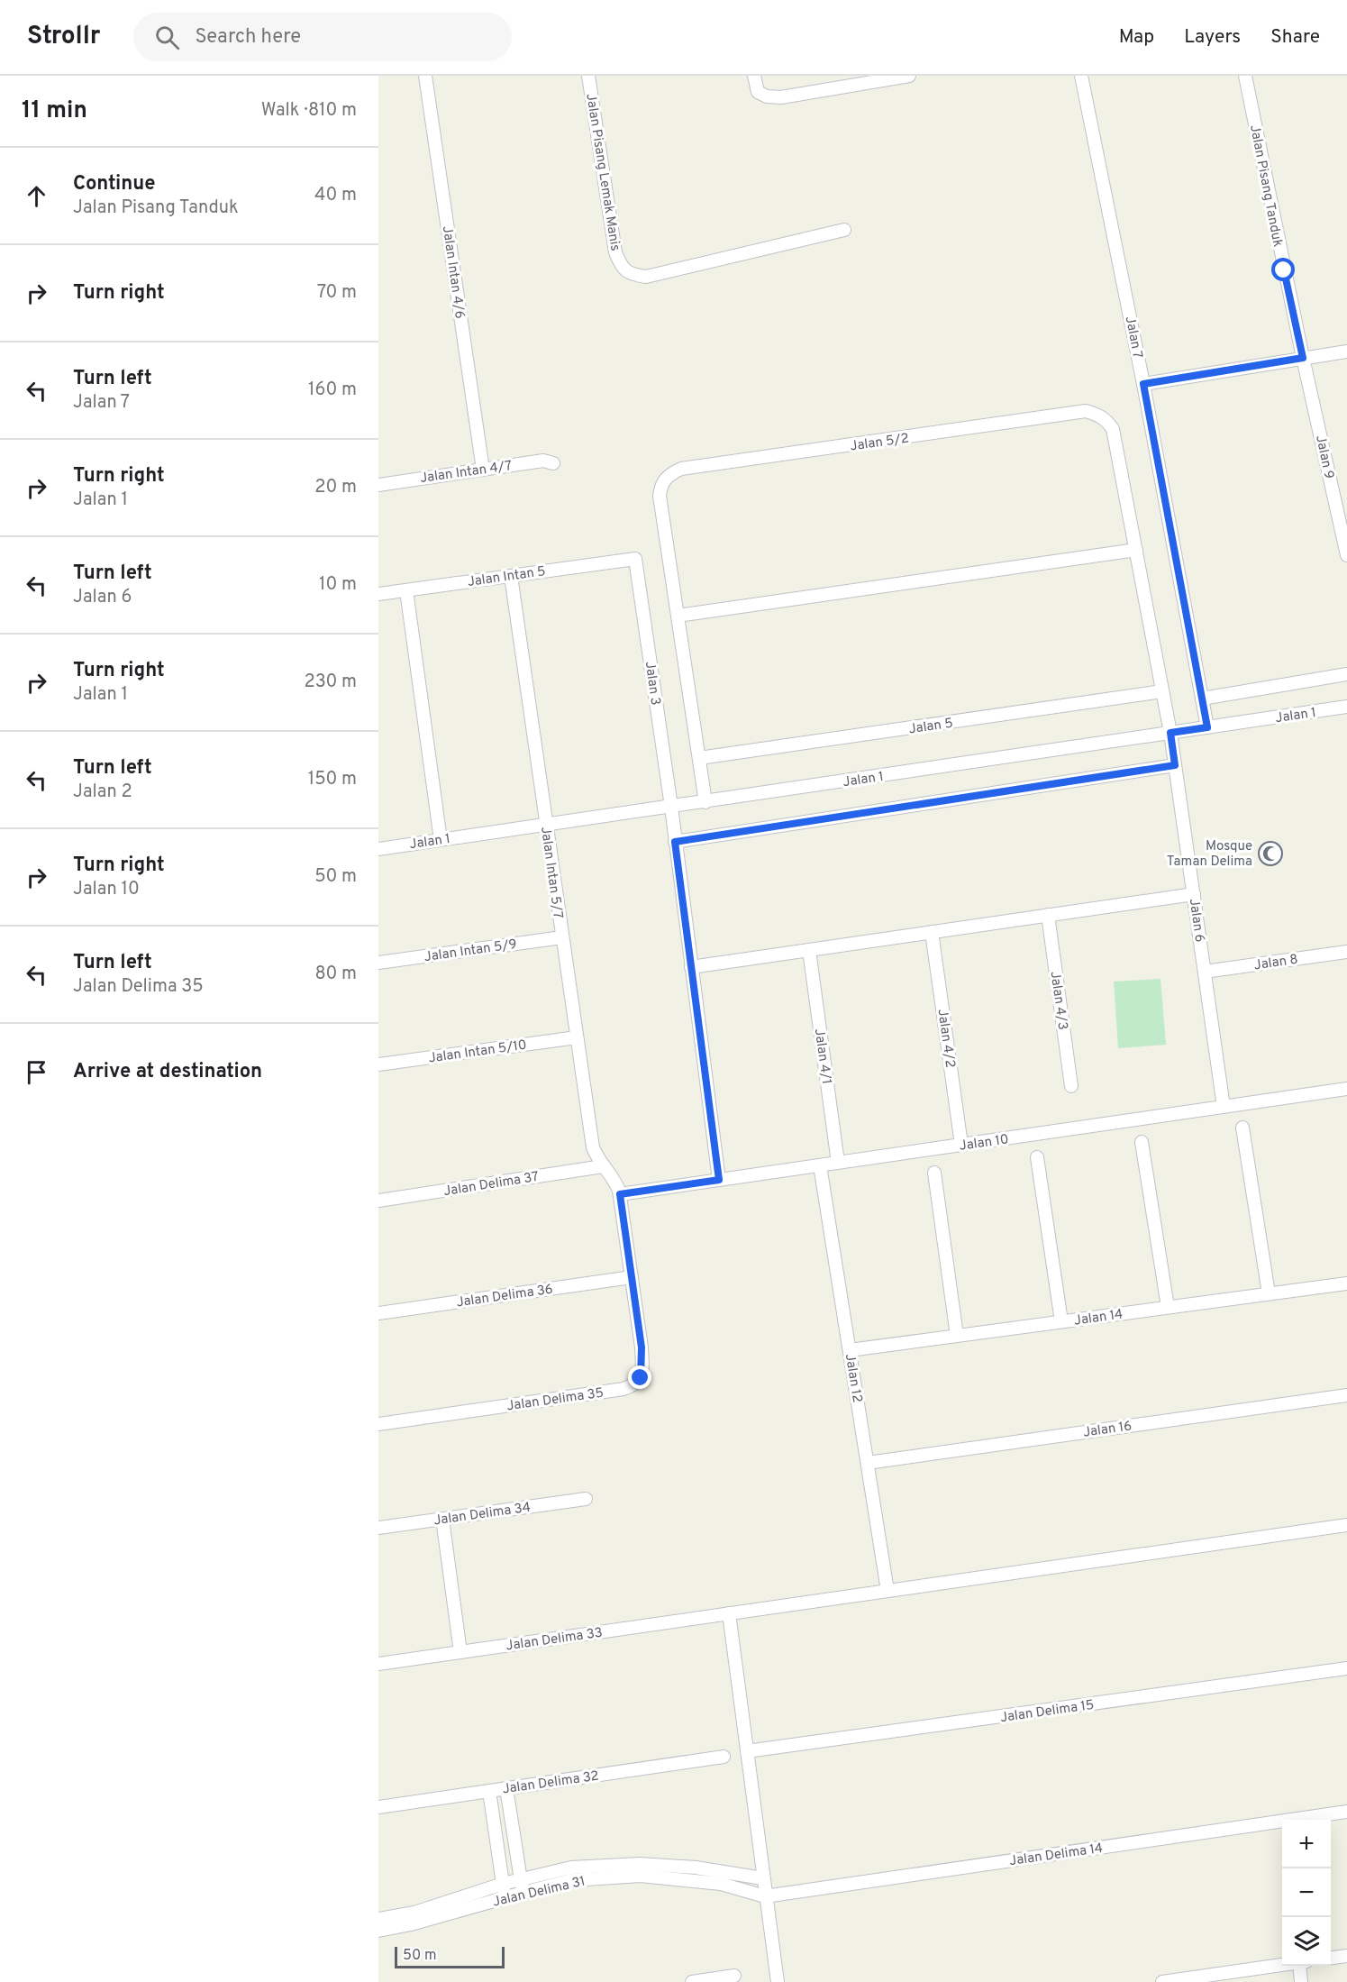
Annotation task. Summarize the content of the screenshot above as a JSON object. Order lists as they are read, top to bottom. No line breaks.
{"streets":{"street":["Jalan Pisang Lemak Manis","Jalan Pisang Tanduk","Jalan Intan 4/6","Jalan 7","Jalan 5/2","Jalan 9","Jalan Intan 4/7","Jalan Intan 5","Jalan 3","Jalan 1","Jalan 5","Jalan Intan 5/7","Jalan 6","Jalan Intan 5/9","Jalan 8","Jalan 4/3","Jalan 4/2","Jalan Intan 5/10","Jalan 4/1","Jalan 10","Jalan Delima 37","Jalan Delima 36","Jalan 14","Jalan 12","Jalan Delima 35","Jalan 16","Jalan Delima 34","Jalan Delima 33","Jalan Delima 15","Jalan Delima 32","Jalan Delima 14","Jalan Delima 31"]},"crossings":[["Jalan Pisang Tanduk","Jalan 9"],["Jalan Intan 4/6","Jalan Intan 4/7"],["Jalan 7","Jalan 1"],["Jalan 5/2","Jalan 6"],["Jalan Intan 5","Jalan 3"],["Jalan Intan 5","Jalan Intan 5/7"],["Jalan 3","Jalan 1"],["Jalan 3","Jalan 10"],["Jalan 1","Jalan Intan 5/7"],["Jalan 1","Jalan 6"],["Jalan 5","Jalan 6"],["Jalan Intan 5/7","Jalan Intan 5/9"],["Jalan Intan 5/7","Jalan Intan 5/10"],["Jalan Intan 5/7","Jalan Delima 37"],["Jalan Intan 5/7","Jalan Delima 35"],["Jalan 6","Jalan 8"],["Jalan 6","Jalan 10"],["Jalan 4/2","Jalan 10"],["Jalan 4/1","Jalan 10"],["Jalan 10","Jalan 12"],["Jalan 10","Jalan Delima 35"],["Jalan Delima 37","Jalan Delima 35"],["Jalan Delima 36","Jalan Delima 35"],["Jalan 14","Jalan 12"],["Jalan 12","Jalan 16"],["Jalan 12","Jalan Delima 33"],["Jalan Delima 14","Jalan Delima 31"]],"places":{"mosque":["Mosque Taman Delima"]},"scale_bar":"50 m","page":{"header":"Strollr","search":"Search here","nav":["Map","Layers","Share"],"heading":["11 min","Walk · 810 m"],"list":[["Continue","Jalan Pisang Tanduk","40 m"],["Turn right","70 m"],["Turn left","Jalan 7","160 m"],["Turn right","Jalan 1","20 m"],["Turn left","Jalan 6","10 m"],["Turn right","Jalan 1","230 m"],["Turn left","Jalan 2","150 m"],["Turn right","Jalan 10","50 m"],["Turn left","Jalan Delima 35","80 m"],"Arrive at destination"],"map_buttons":["+","−"],"scale":"50 m"}}
